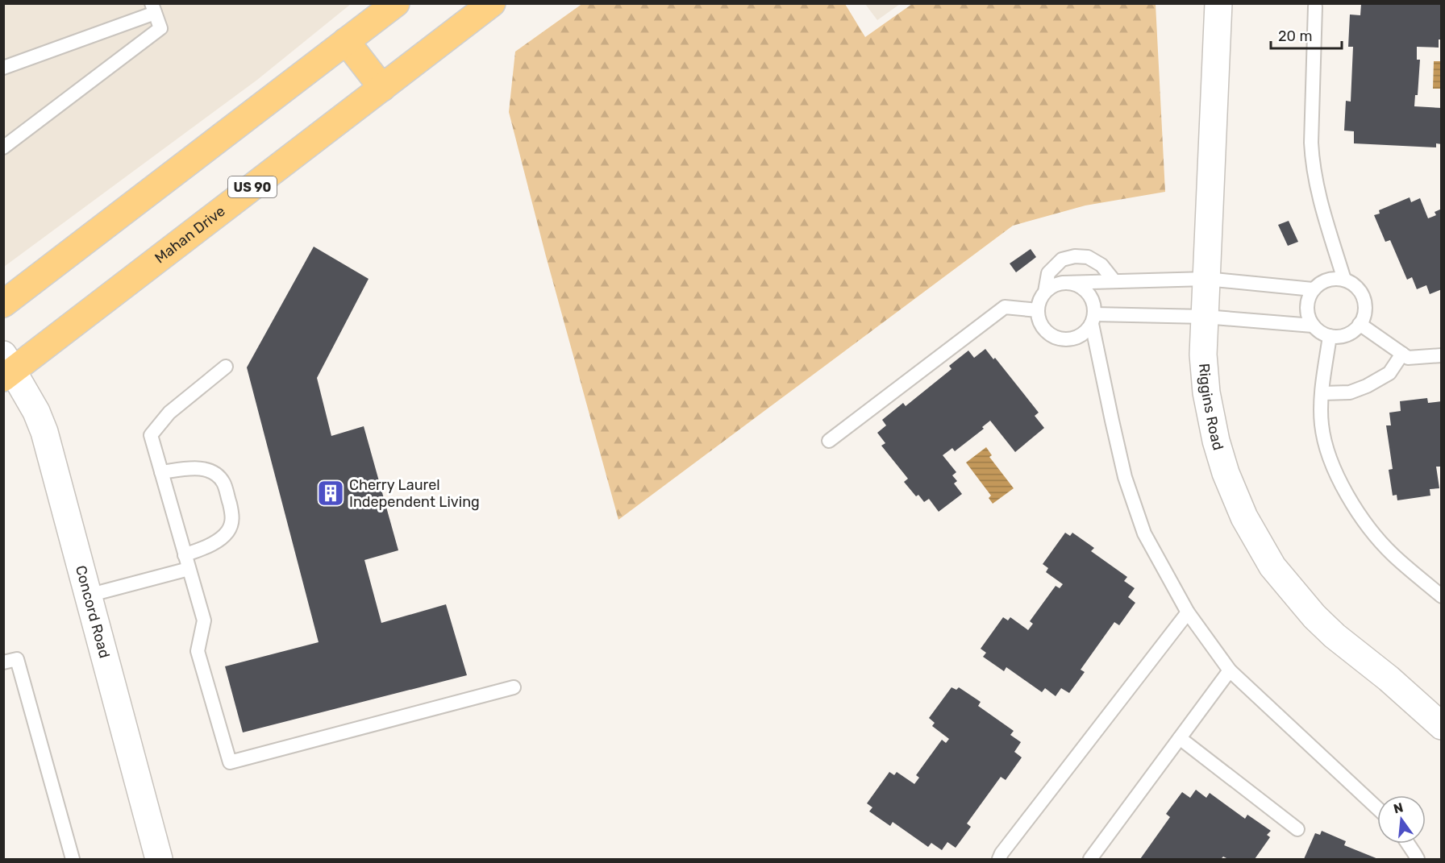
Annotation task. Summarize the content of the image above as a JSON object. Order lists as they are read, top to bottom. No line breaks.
{"streets":{"main road":["US 90","Mahan Drive"],"street":["Riggins Road","Concord Road"]},"crossings":[["Mahan Drive","Concord Road"]],"places":{"building":["Cherry Laurel Independent Living"]},"scale_bar":"20 m","north":"top"}
